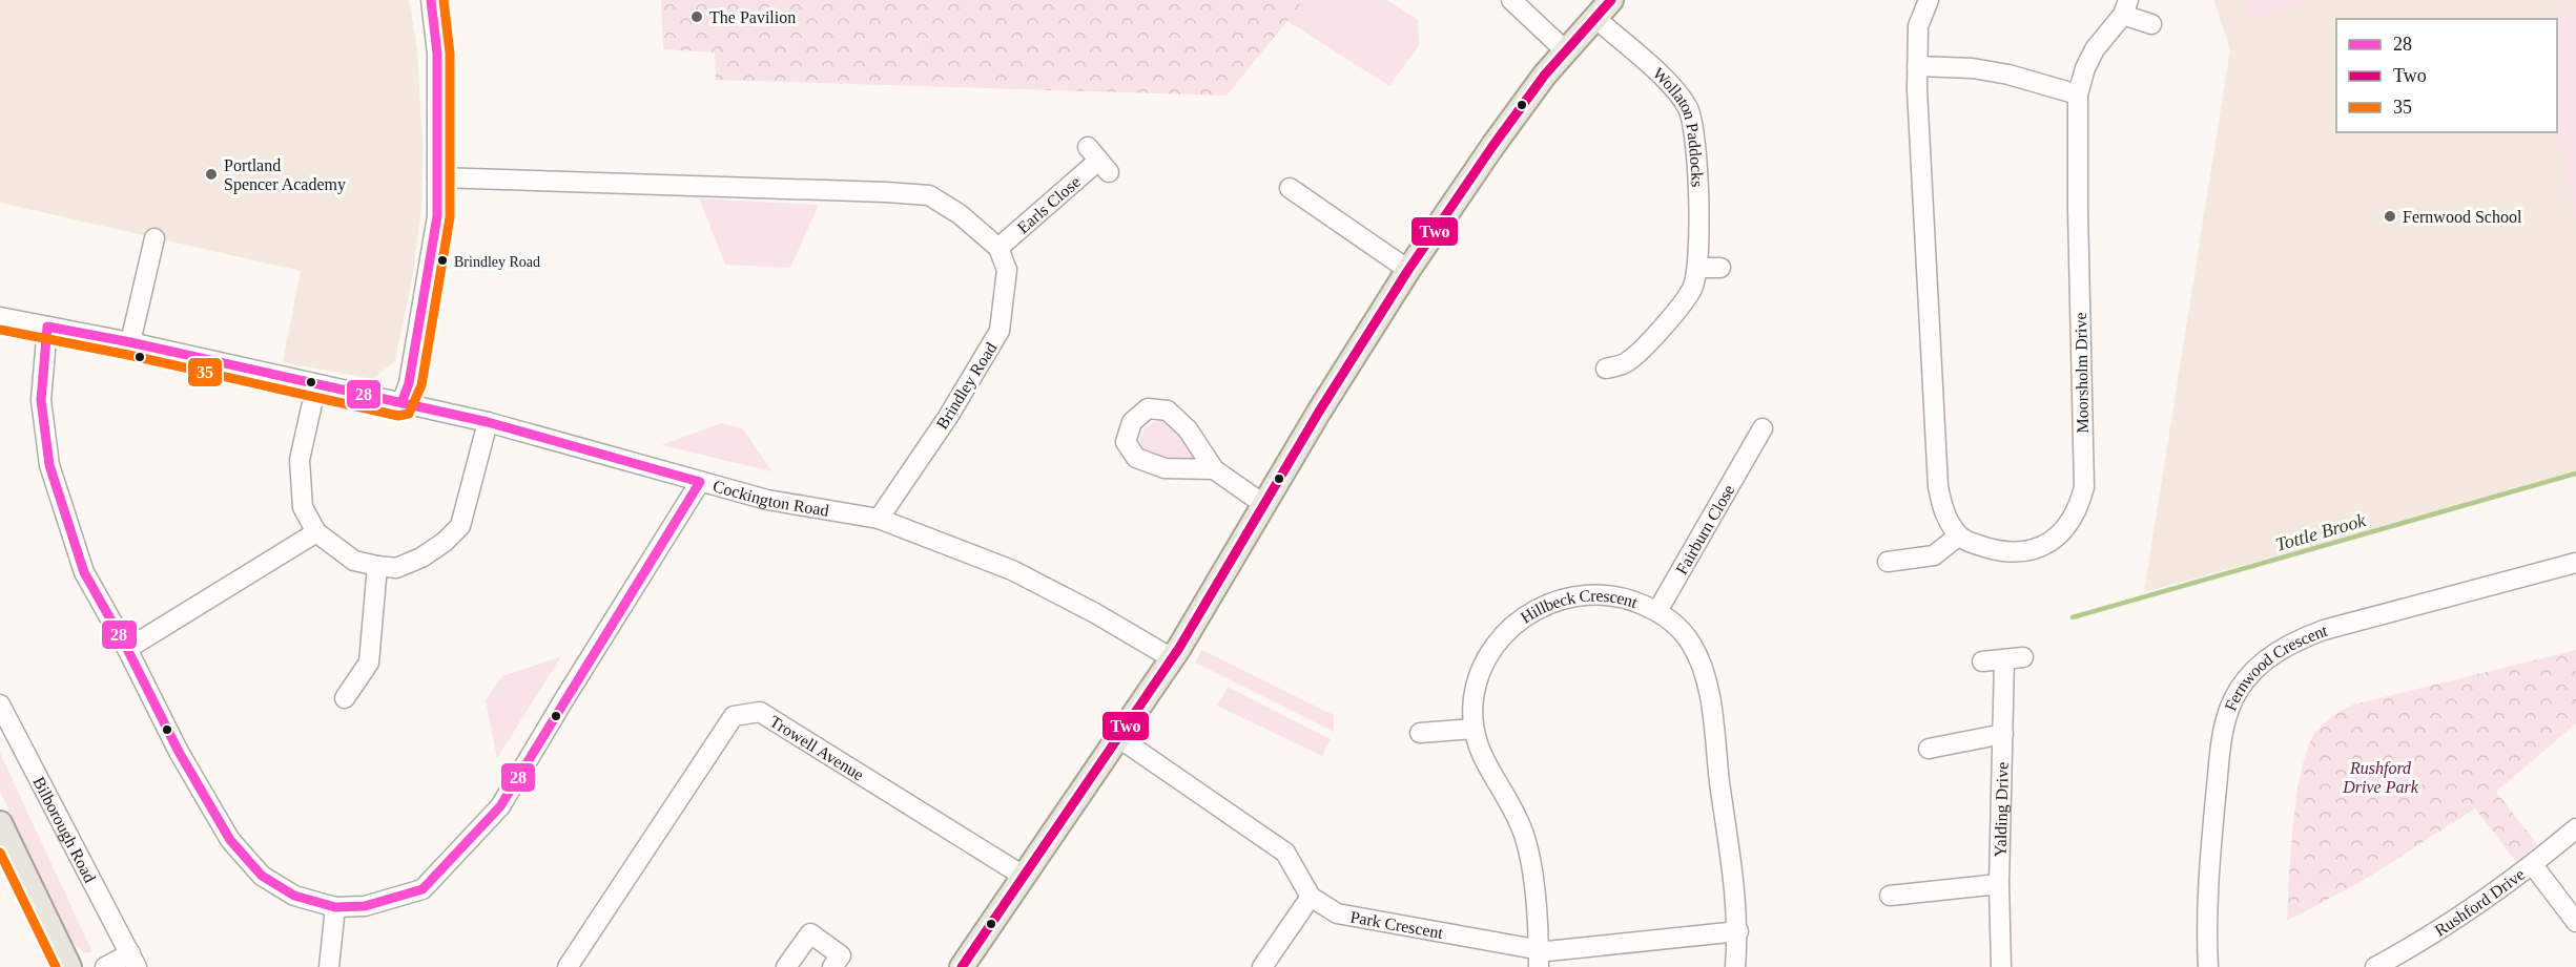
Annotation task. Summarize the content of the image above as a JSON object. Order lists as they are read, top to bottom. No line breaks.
{"streets":{"street":["Wollaton Paddocks","Earls Close","Moorsholm Drive","Brindley Road","Cockington Road","Fairburn Close","Hillbeck Crescent","Fernwood Crescent","Trowell Avenue","Yalding Drive","Bilborough Road","Rushford Drive","Park Crescent"]},"crossings":[["Earls Close","Brindley Road"],["Brindley Road","Cockington Road"],["Fairburn Close","Hillbeck Crescent"],["Hillbeck Crescent","Park Crescent"]],"water":["Tottle Brook"],"parks":["Rushford Drive Park"],"places":["The Pavilion","Portland Spencer Academy","Fernwood School","Brindley Road"],"lines":["transit line 28","transit line Two","transit line 35"],"legend":["28","Two","35"]}
